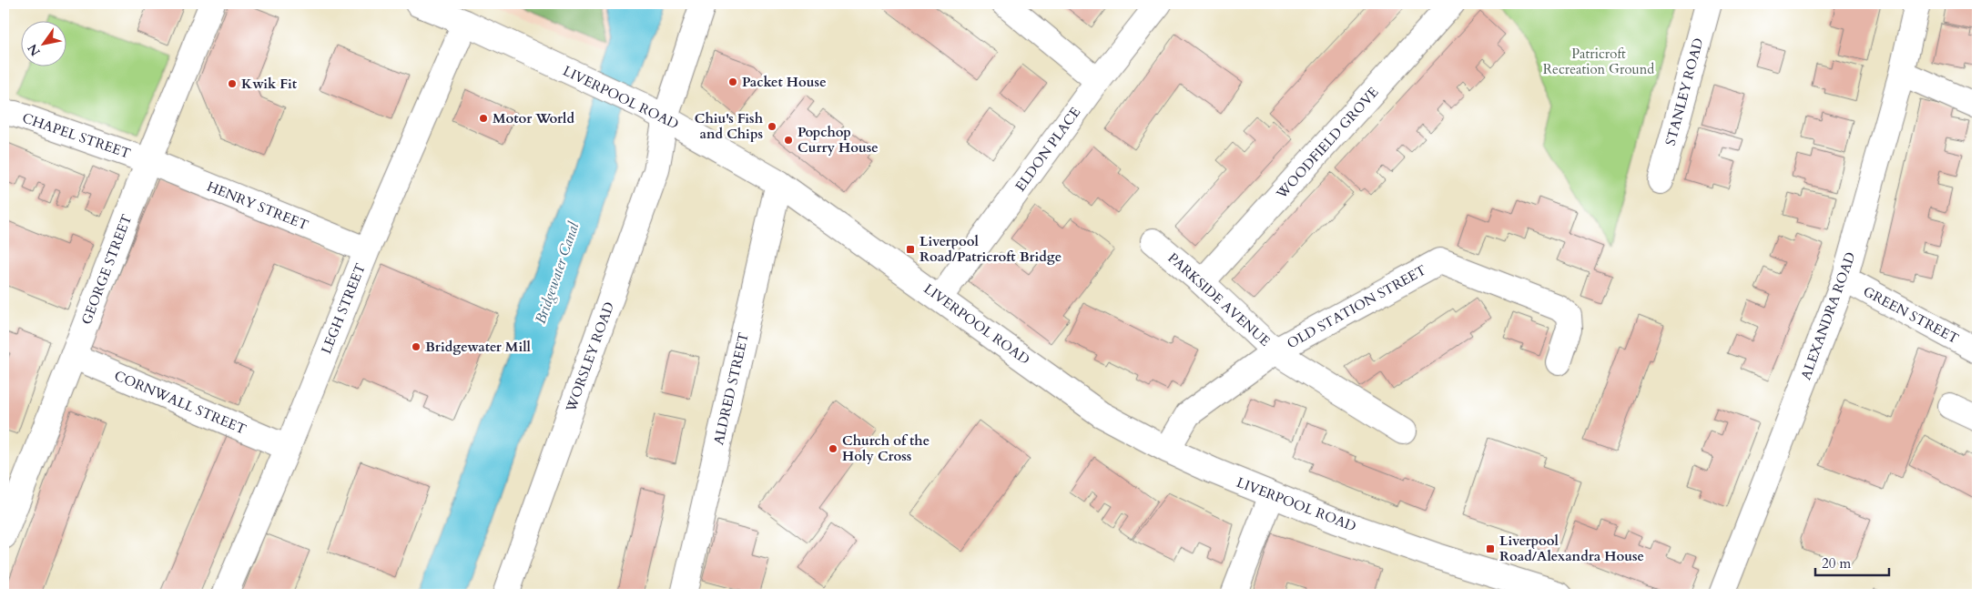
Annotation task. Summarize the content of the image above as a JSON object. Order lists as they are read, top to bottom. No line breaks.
{"streets":{"street":["STANLEY ROAD","LIVERPOOL ROAD","CHAPEL STREET","WOODFIELD GROVE","ELDON PLACE","HENRY STREET","GEORGE STREET","PARKSIDE AVENUE","OLD STATION STREET","LEGH STREET","GREEN STREET","ALEXANDRA ROAD","WORSLEY ROAD","ALDRED STREET","CORNWALL STREET"]},"crossings":[["LIVERPOOL ROAD","ELDON PLACE"],["LIVERPOOL ROAD","PARKSIDE AVENUE"],["LIVERPOOL ROAD","LEGH STREET"],["LIVERPOOL ROAD","WORSLEY ROAD"],["LIVERPOOL ROAD","ALDRED STREET"],["CHAPEL STREET","HENRY STREET"],["CHAPEL STREET","GEORGE STREET"],["WOODFIELD GROVE","PARKSIDE AVENUE"],["HENRY STREET","GEORGE STREET"],["HENRY STREET","LEGH STREET"],["GEORGE STREET","CORNWALL STREET"],["PARKSIDE AVENUE","OLD STATION STREET"],["LEGH STREET","CORNWALL STREET"],["GREEN STREET","ALEXANDRA ROAD"]],"water":["Bridgewater Canal"],"parks":["Patricroft Recreation Ground"],"places":{"other":["Packet House","Kwik Fit","Motor World","Chiu's Fish and Chips","Popchop Curry House","Bridgewater Mill","Church of the Holy Cross"],"transit":["Liverpool Road/Patricroft Bridge","Liverpool Road/Alexandra House"]},"scale_bar":"20 m","north":"bottom left"}
